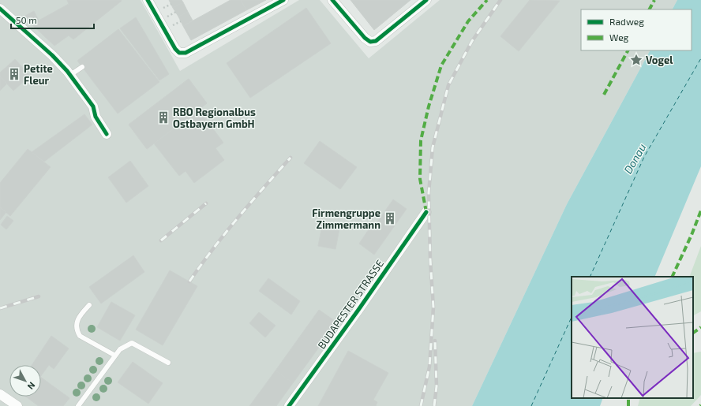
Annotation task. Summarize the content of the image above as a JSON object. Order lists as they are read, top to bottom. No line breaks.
{"streets":{"street":["BUDAPESTER STRASSE"]},"water":["Donau"],"places":{"place":["Vogel"],"building":["Petite Fleur","RBO Regionalbus Ostbayern GmbH","Firmengruppe Zimmermann"]},"legend":["Radweg","Weg"],"scale_bar":"50 m","north":"bottom right"}
